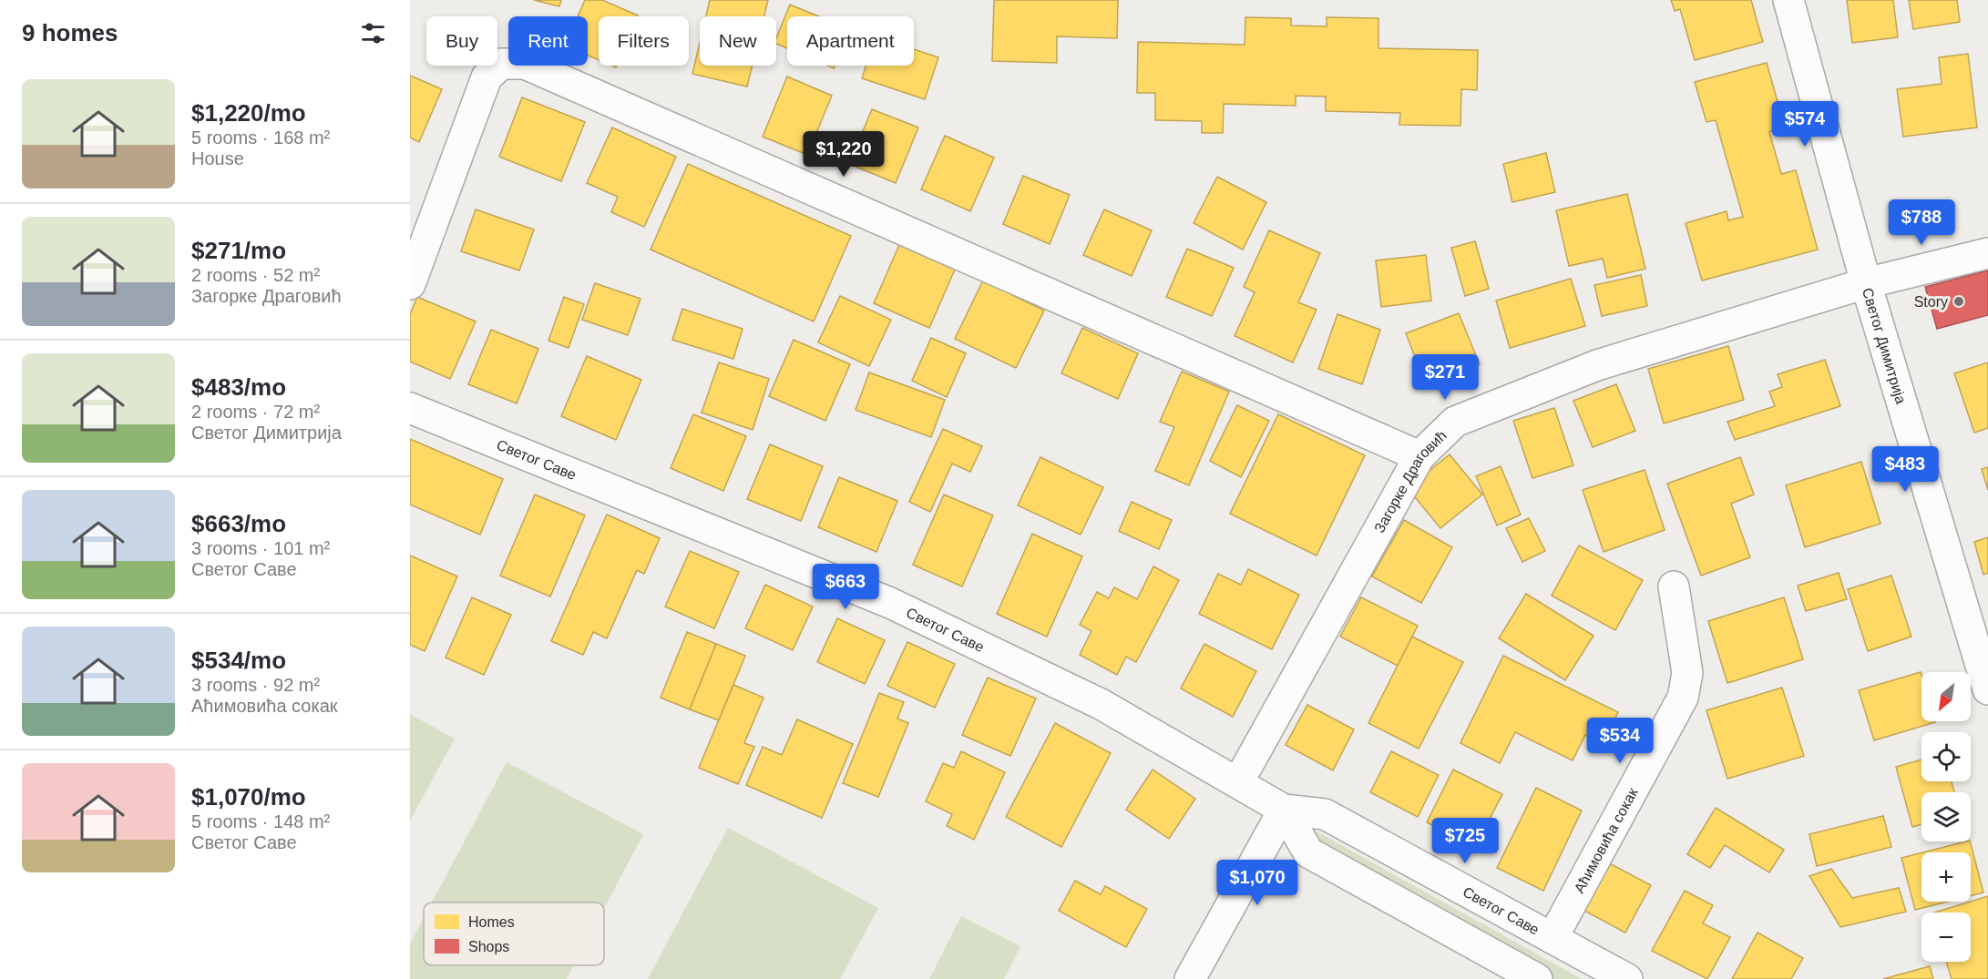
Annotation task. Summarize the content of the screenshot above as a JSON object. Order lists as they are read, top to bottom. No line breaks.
{"streets":{"street":["Светог Димитрија","Светог Саве","Загорке Драговић","Аћимовића сокак"]},"crossings":[["Светог Димитрија","Загорке Драговић"],["Светог Саве","Загорке Драговић"],["Светог Саве","Аћимовића сокак"]],"places":["Story"],"legend":["Homes","Shops"],"north":"bottom left","page":{"heading":"9 homes","chip":["Buy","Rent","Filters","New","Apartment"],"list":[{"name":"$1,220/mo","note":"5 rooms · 168 m² · House"},{"name":"$271/mo","note":"2 rooms · 52 m² · Загорке Драговић"},{"name":"$483/mo","note":"2 rooms · 72 m² · Светог Димитрија"},{"name":"$663/mo","note":"3 rooms · 101 m² · Светог Саве"},{"name":"$534/mo","note":"3 rooms · 92 m² · Аћимовића сокак"},{"name":"$1,070/mo","note":"5 rooms · 148 m² · Светог Саве"}],"price":["$574","$1,220","$788","$271","$483","$663","$534","$725","$1,070"],"map_buttons":["+","−"]}}
